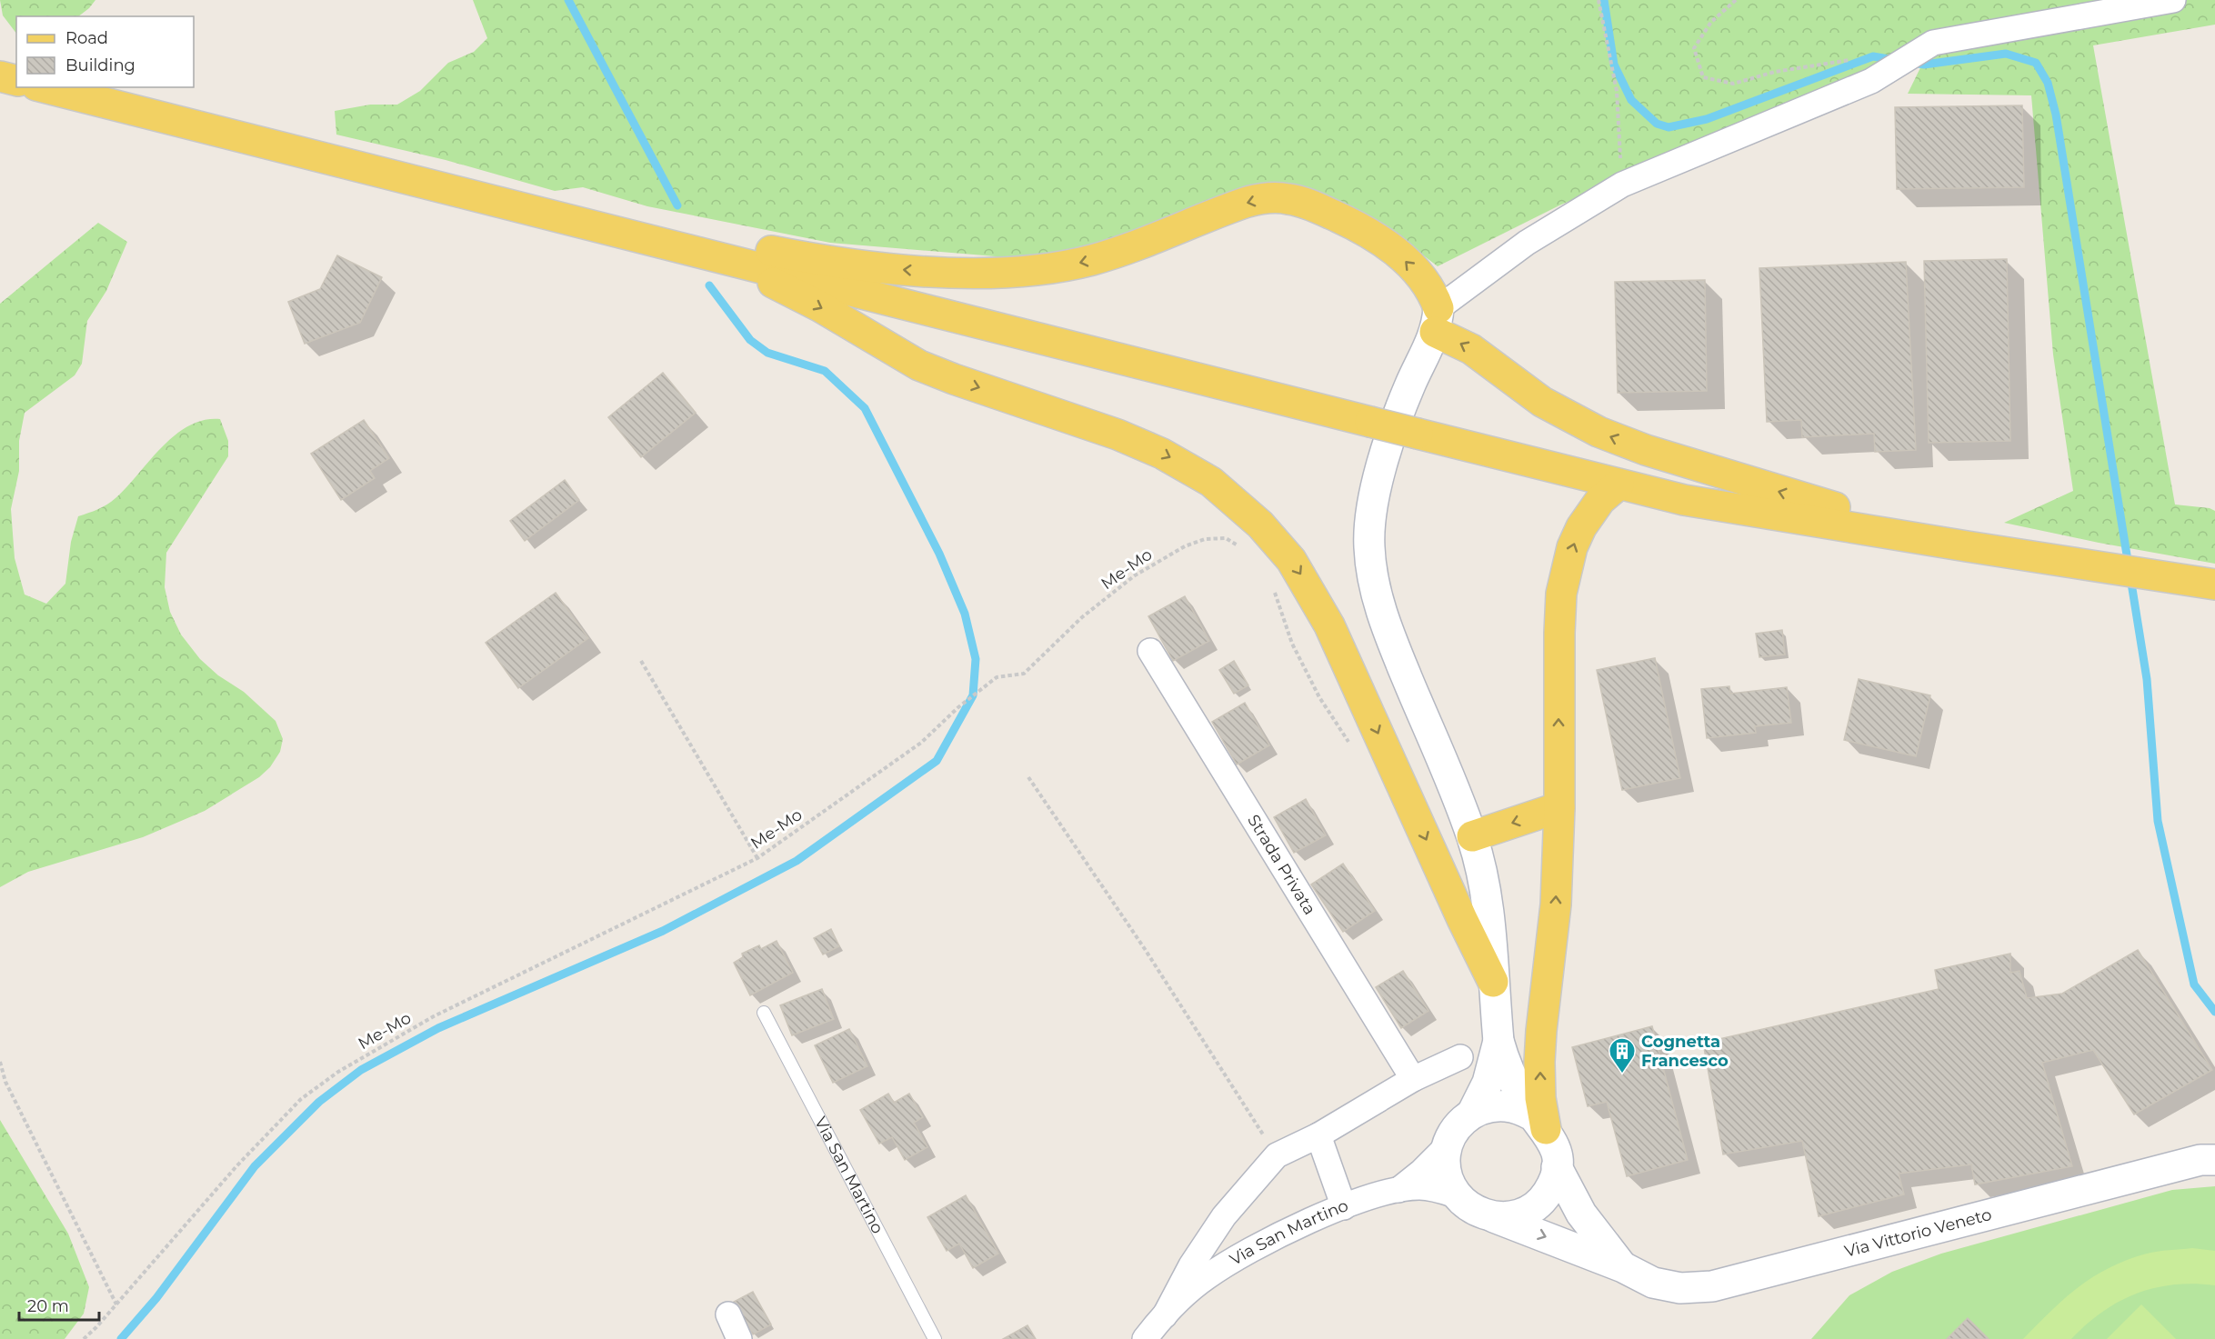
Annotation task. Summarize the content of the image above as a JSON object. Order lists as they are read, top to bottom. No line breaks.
{"streets":{"street":["Strada Privata","Via San Martino","Via Vittorio Veneto"],"path":["Me-Mo"]},"places":{"building":["Cognetta Francesco"]},"legend":["Road","Building"],"scale_bar":"20 m"}
